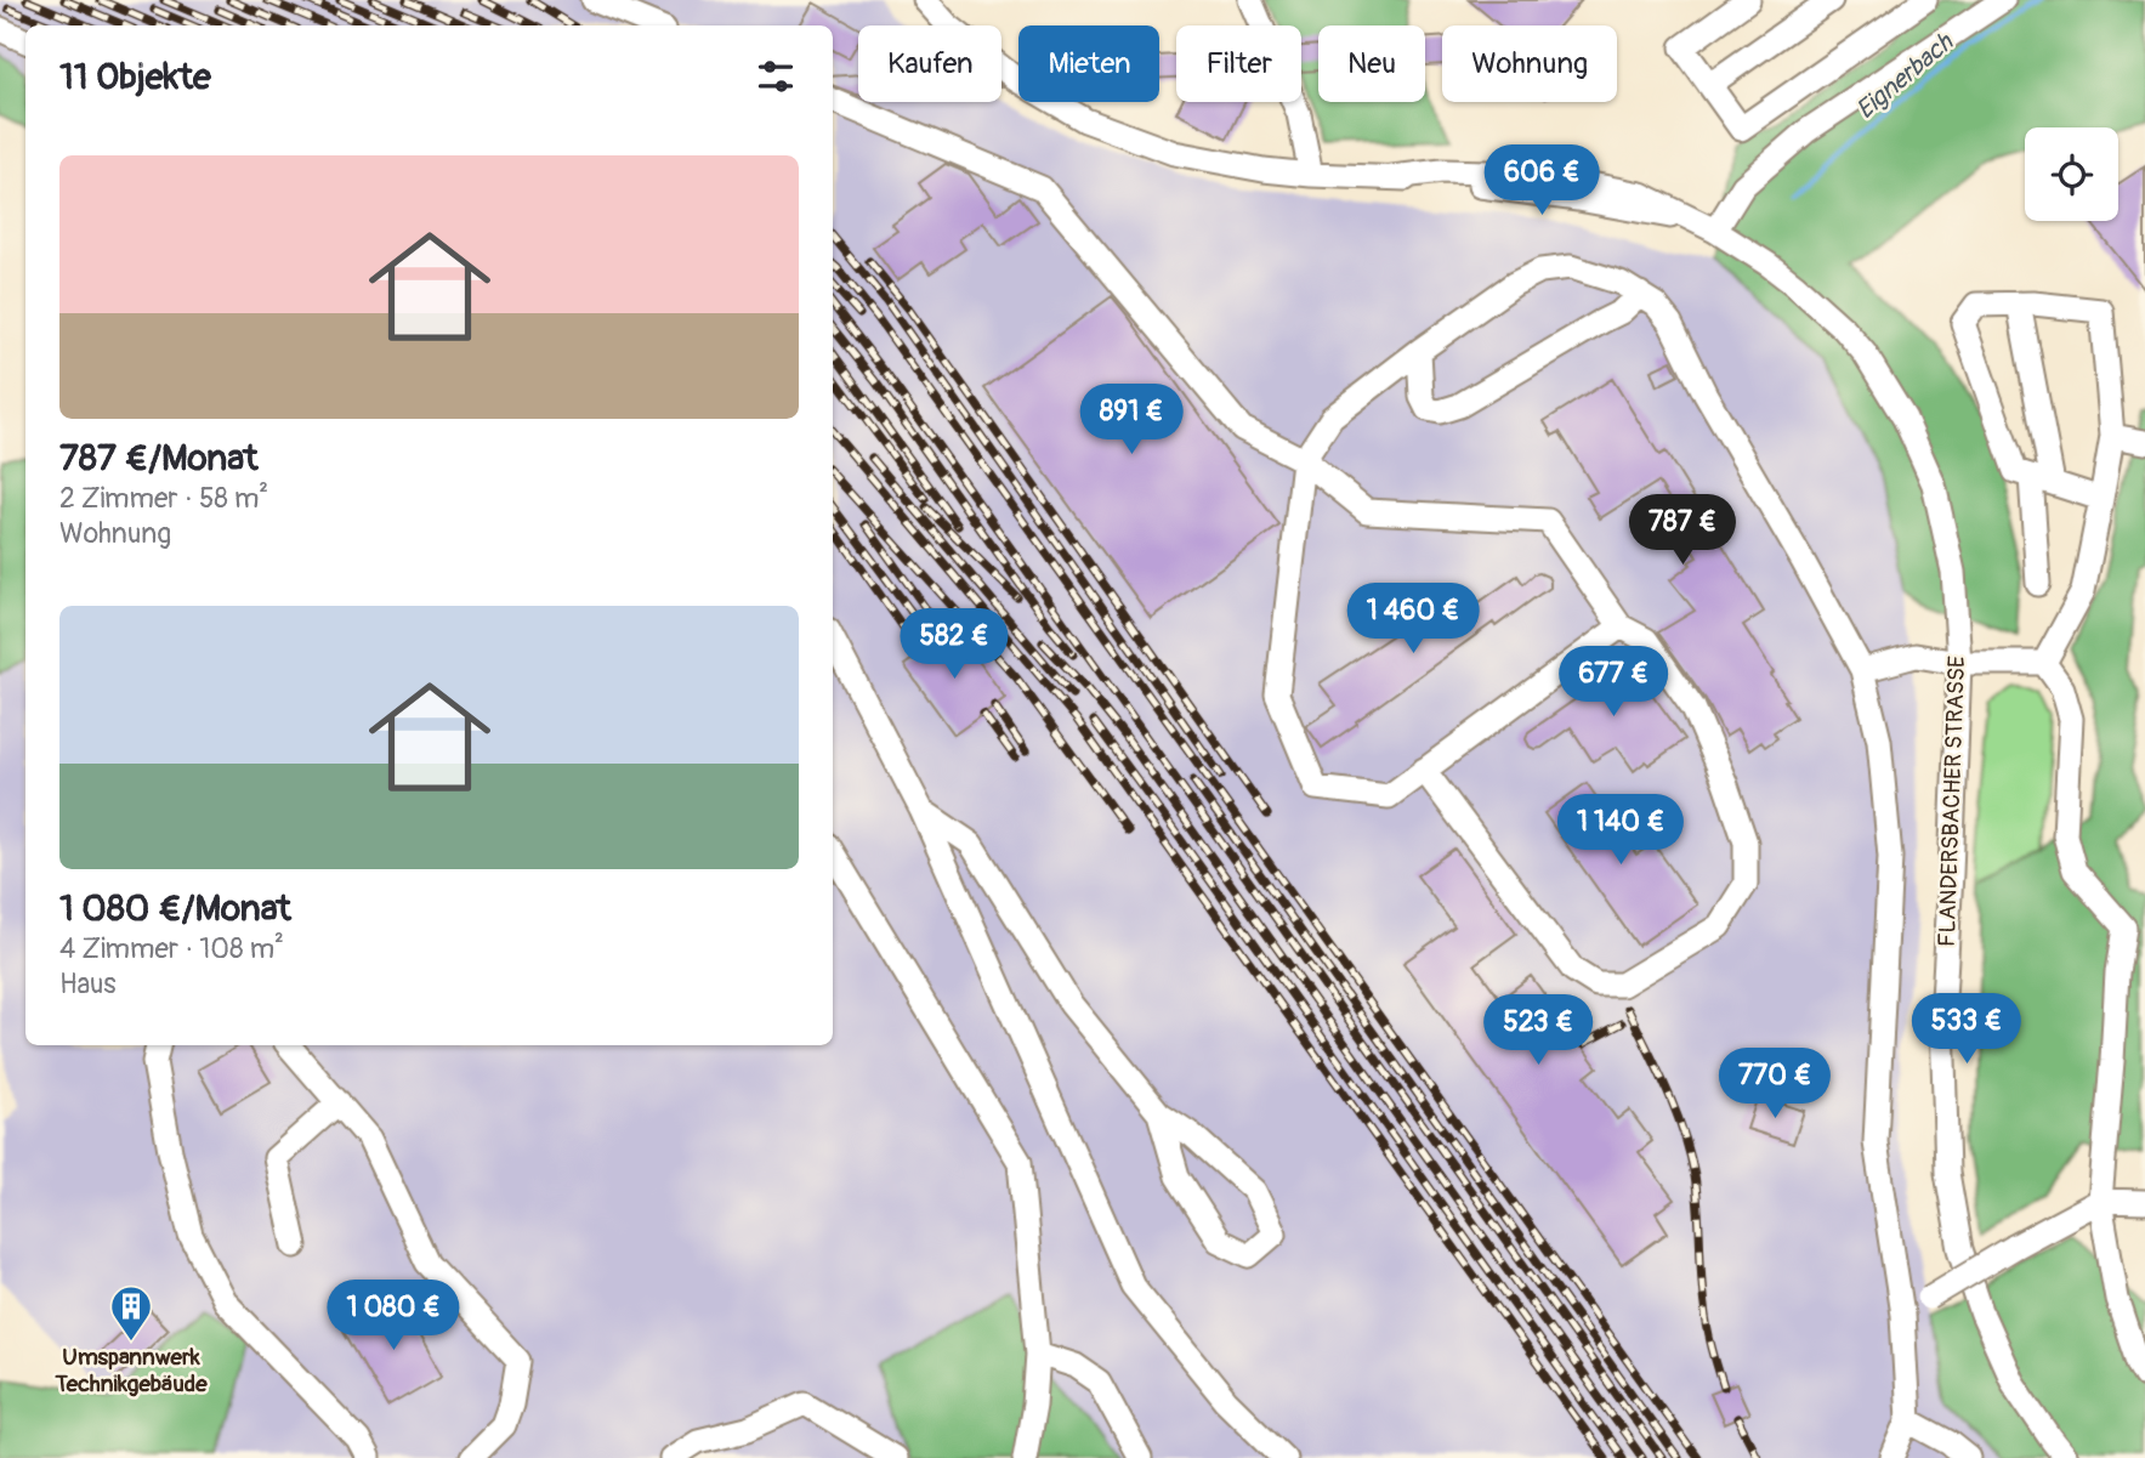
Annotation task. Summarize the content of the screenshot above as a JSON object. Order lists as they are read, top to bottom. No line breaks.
{"streets":{"street":["FLANDERSBACHER STRASSE"]},"water":["Eignerbach"],"places":{"building":["Umspannwerk Technikgebäude"]},"page":{"chip":["Kaufen","Mieten","Filter","Neu","Wohnung"],"heading":"11 Objekte","list":[{"name":"787 €/Monat","note":"2 Zimmer · 58 m² · Wohnung"},{"name":"1 080 €/Monat","note":"4 Zimmer · 108 m² · Haus"}],"price":["606 €","891 €","787 €","1 460 €","582 €","677 €","1 140 €","533 €","523 €","770 €","1 080 €"]}}
